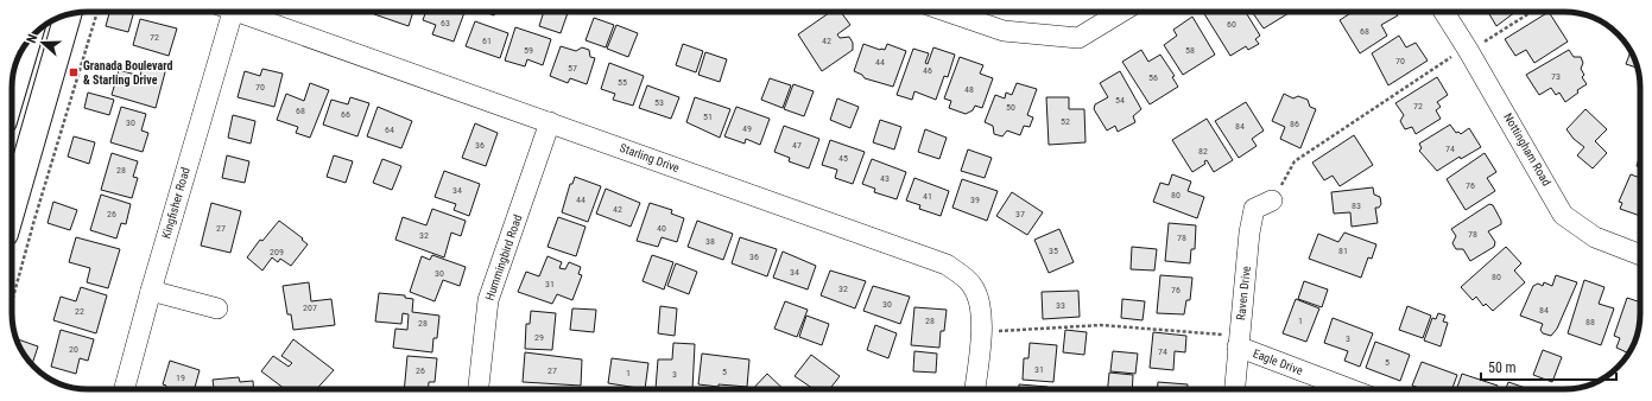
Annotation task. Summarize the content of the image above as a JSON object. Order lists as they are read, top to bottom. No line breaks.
{"streets":{"street":["Nottingham Road","Starling Drive","Kingfisher Road","Hummingbird Road","Raven Drive","Eagle Drive"]},"crossings":[["Starling Drive","Hummingbird Road"],["Raven Drive","Eagle Drive"]],"places":{"transit":["Granada Boulevard & Starling Drive"]},"house_numbers":["63","60","68","72","61","42","59","58","70","44","57","46","73","56","55","70","48","54","53","72","50","68","66","51","52","30","86","84","49","64","36","47","74","82","45","28","43","76","34","80","41","44","39","83","42","26","37","27","40","78","32","78","38","35","81","209","36","34","30","80","31","32","76","30","33","207","84","22","28","1","88","28","29","3","20","74","5","31","26","27","5","1","3","19"],"scale_bar":"50 m","north":"left"}
